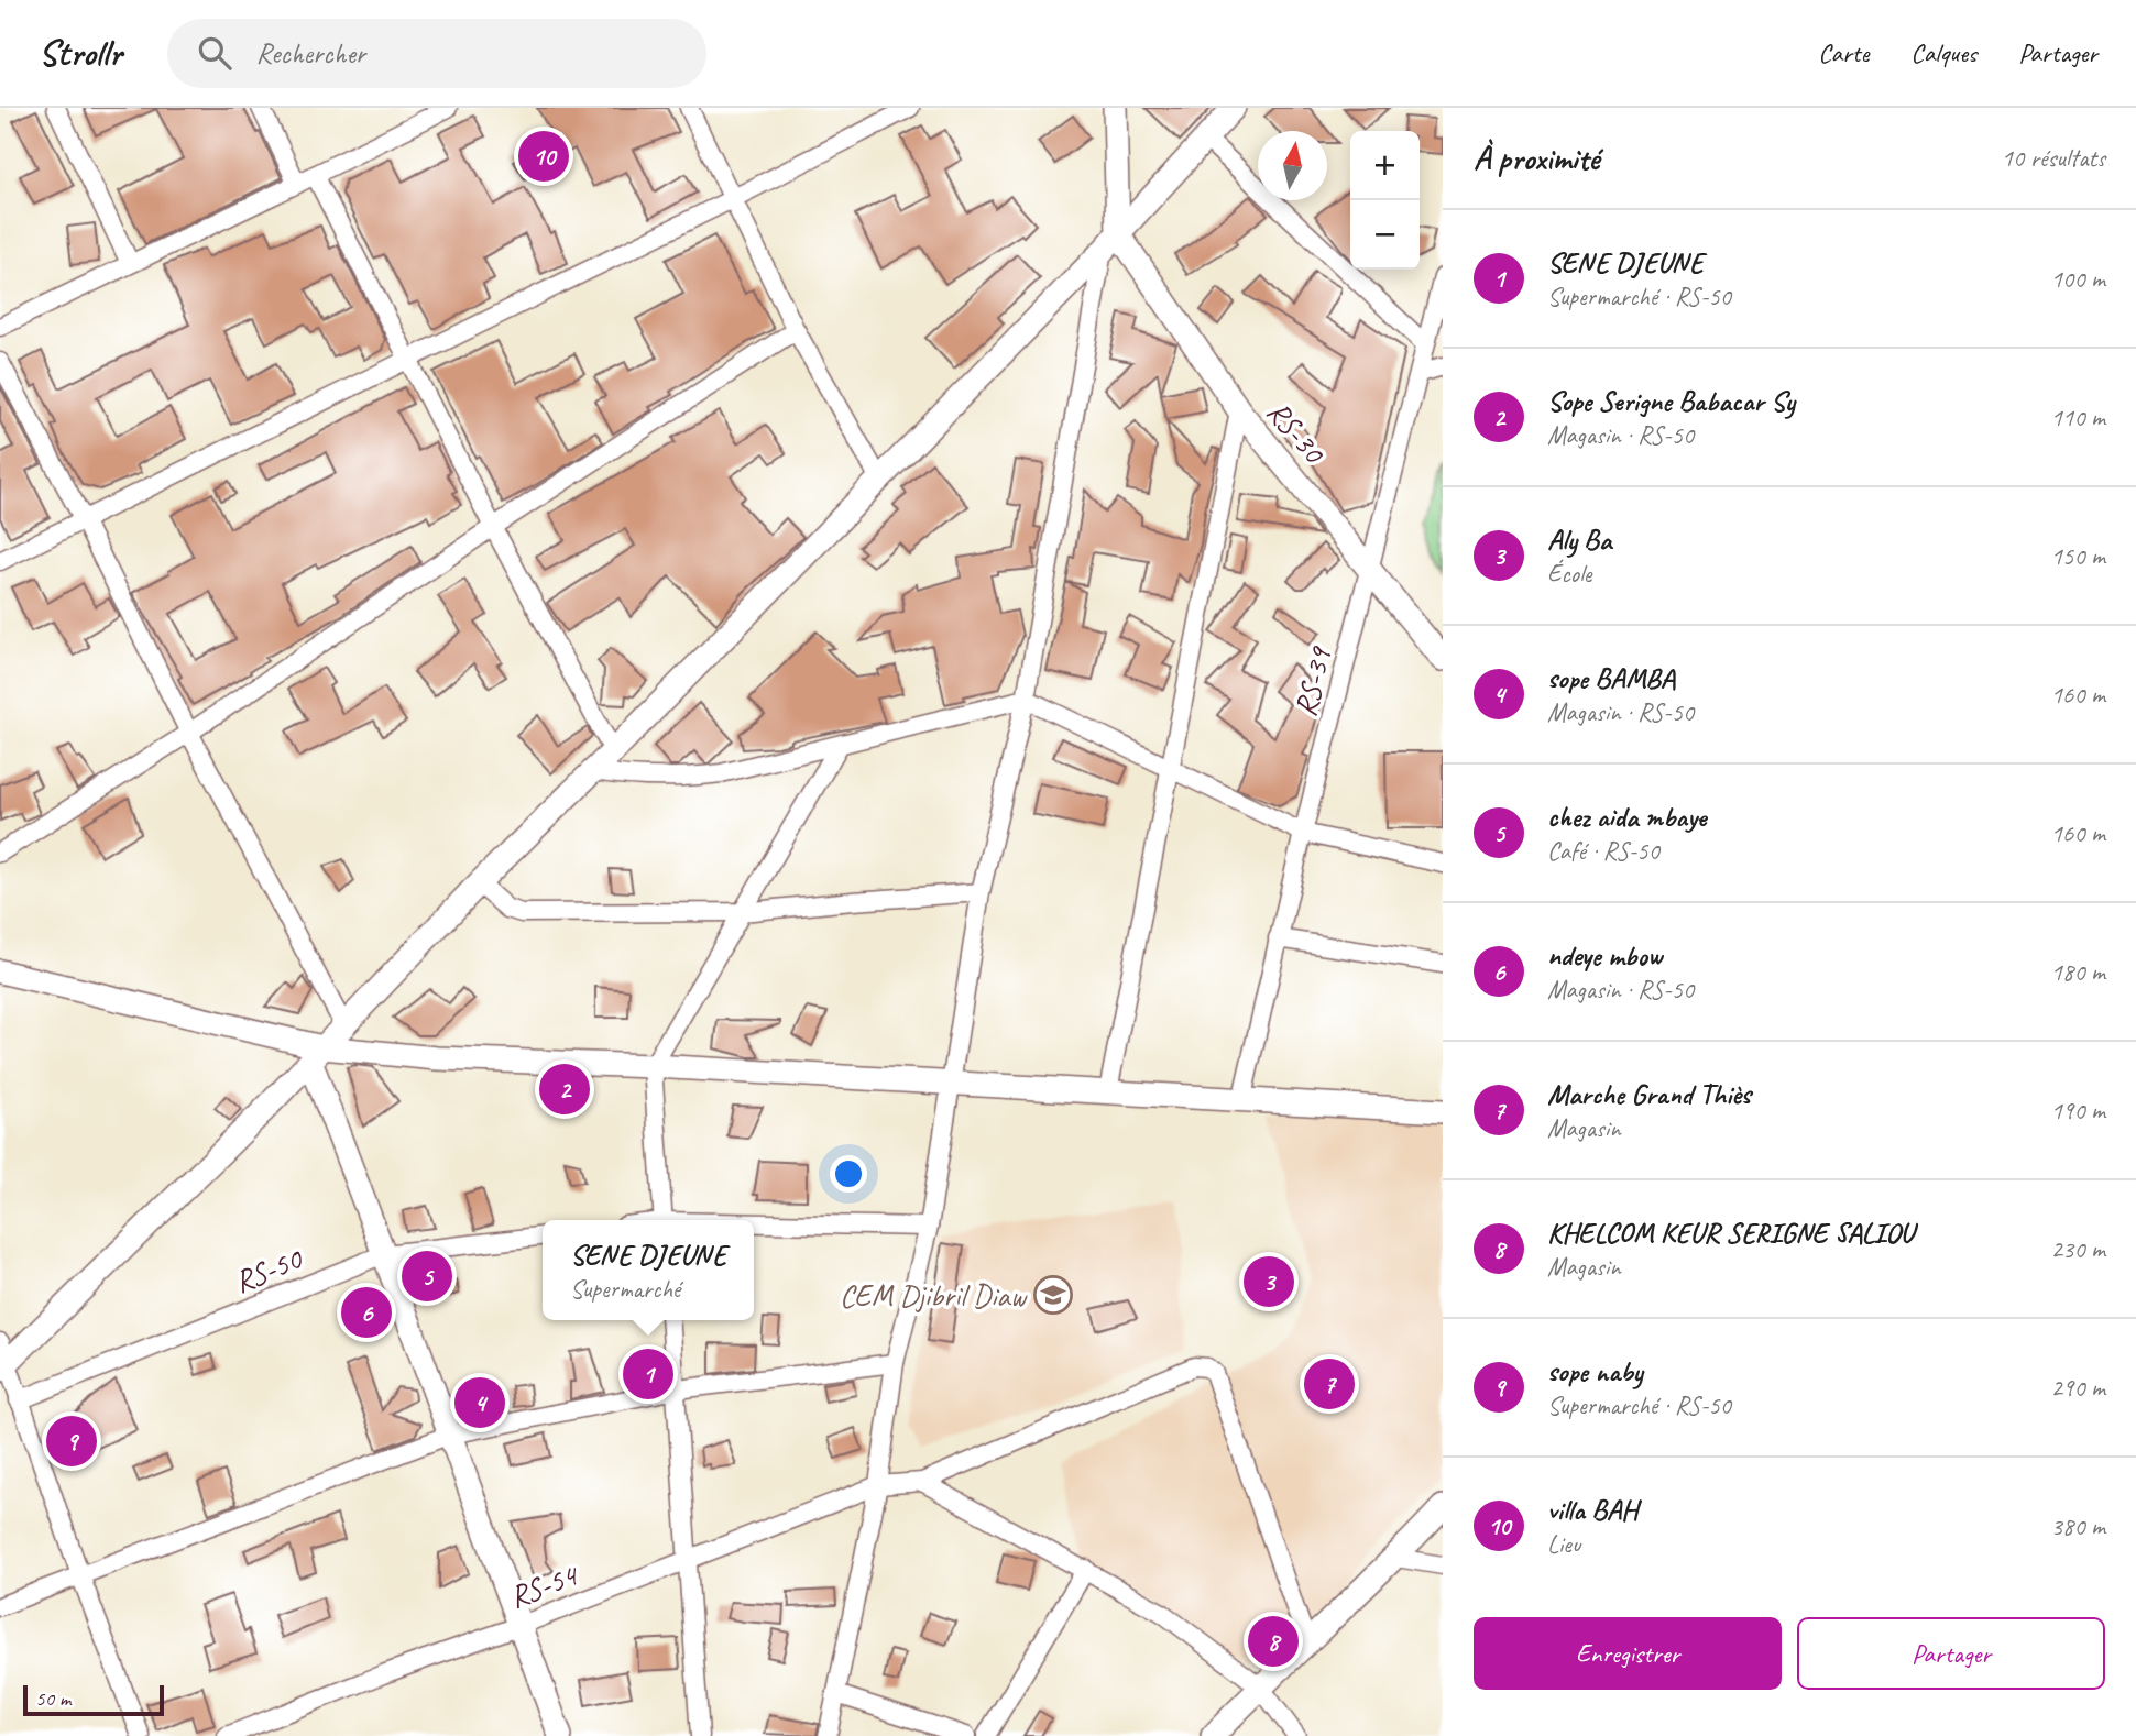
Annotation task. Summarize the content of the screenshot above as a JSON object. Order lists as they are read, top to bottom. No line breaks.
{"streets":{"street":["RS-30","RS-39","RS-50","RS-54"]},"crossings":[["RS-30","RS-39"]],"places":{"school or university":["CEM Djibril Diaw"]},"scale_bar":"50 m","north":"top","page":{"header":"Strollr","search":"Rechercher","nav":["Carte","Calques","Partager"],"heading":["À proximité","10 résultats"],"pins":["10","2","5","3","6","1","7","4","9","8"],"map_buttons":["+","−"],"list":[{"mark":"1","name":"SENE DJEUNE","note":"Supermarché · RS-50","value":"100 m"},{"mark":"2","name":"Sope Serigne Babacar Sy","note":"Magasin · RS-50","value":"110 m"},{"mark":"3","name":"Aly Ba","note":"École","value":"150 m"},{"mark":"4","name":"sope BAMBA","note":"Magasin · RS-50","value":"160 m"},{"mark":"5","name":"chez aida mbaye","note":"Café · RS-50","value":"160 m"},{"mark":"6","name":"ndeye mbow","note":"Magasin · RS-50","value":"180 m"},{"mark":"7","name":"Marche Grand Thiès","note":"Magasin","value":"190 m"},{"mark":"8","name":"KHELCOM KEUR SERIGNE SALIOU","note":"Magasin","value":"230 m"},{"mark":"9","name":"sope naby","note":"Supermarché · RS-50","value":"290 m"},{"mark":"10","name":"villa BAH","note":"Lieu","value":"380 m"}],"popup":["SENE DJEUNE","Supermarché"],"buttons":["Enregistrer","Partager"],"scale":"50 m"}}
